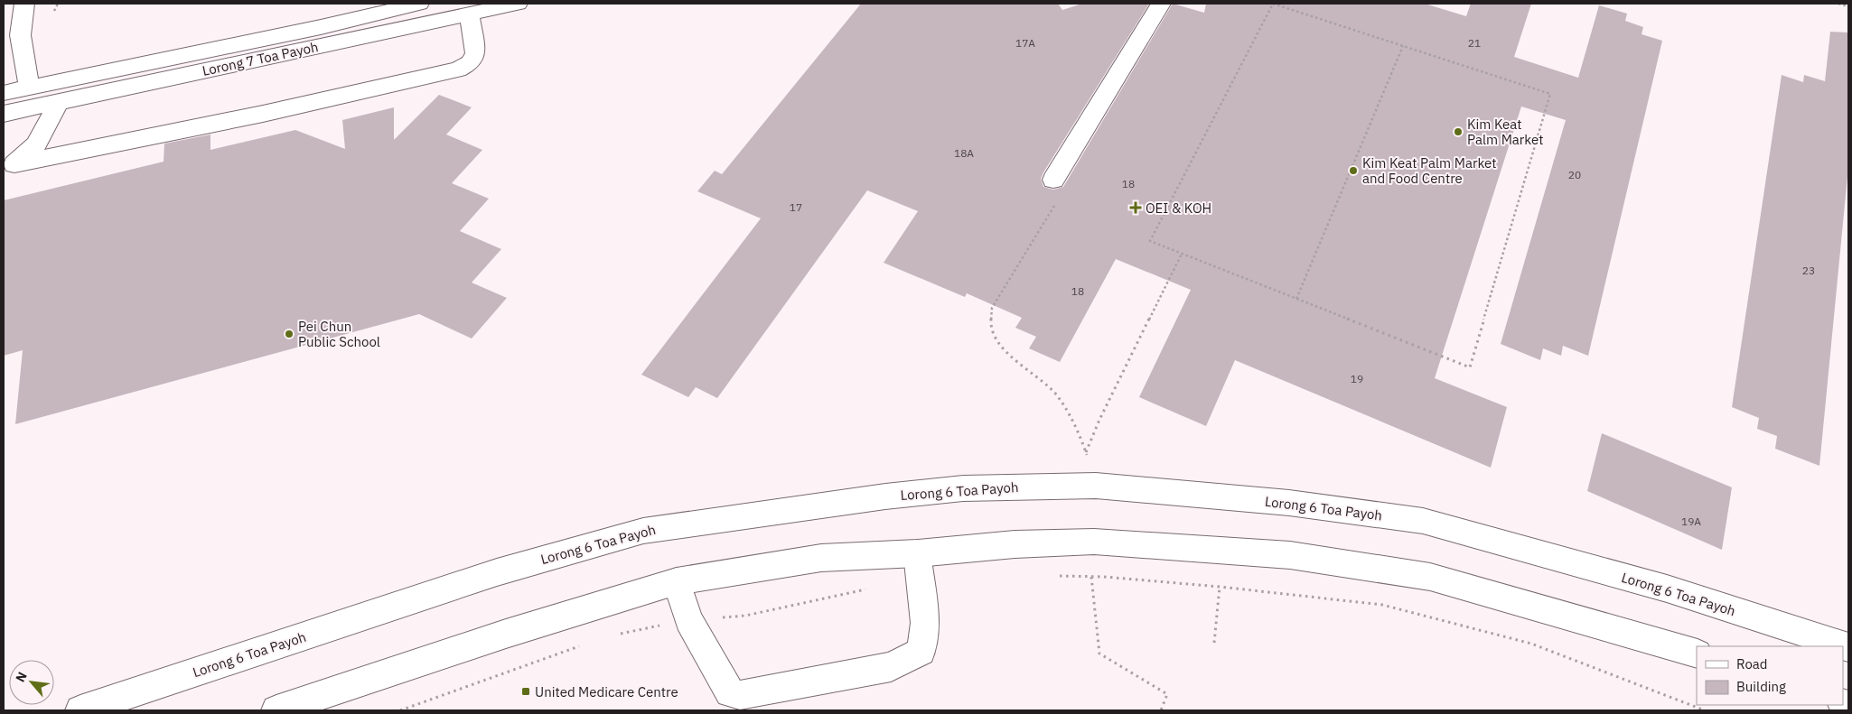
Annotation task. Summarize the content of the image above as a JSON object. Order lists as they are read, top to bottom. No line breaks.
{"streets":{"main road":["Lorong 7 Toa Payoh","Lorong 6 Toa Payoh"]},"places":{"other":["Kim Keat Palm Market","Kim Keat Palm Market and Food Centre","Pei Chun Public School"],"health":["OEI & KOH"],"transit":["United Medicare Centre"]},"house_numbers":["17A","21","18A","20","18","17","23","18","19","19A"],"legend":["Road","Building"],"north":"top left"}
